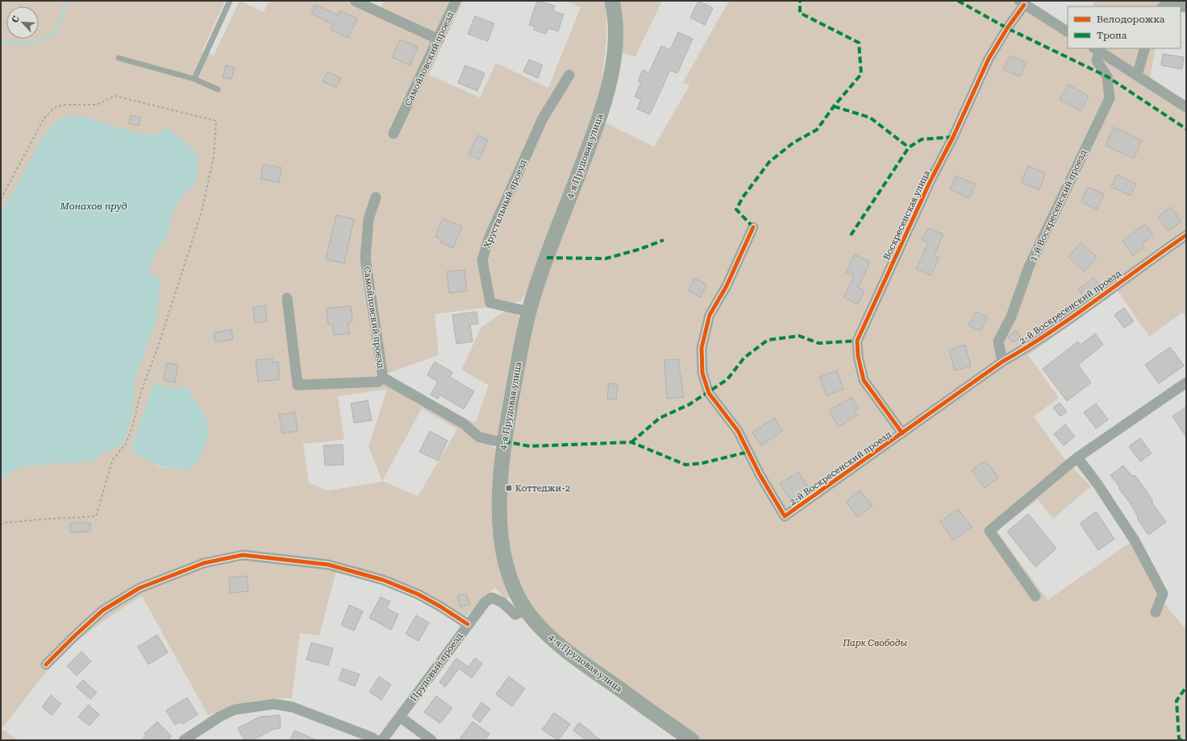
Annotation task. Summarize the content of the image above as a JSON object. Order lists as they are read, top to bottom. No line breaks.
{"streets":{"main road":["4-я Прудовая улица"],"street":["Самойловский проезд","Хрустальный проезд","1-й Воскресенский проезд","Воскресенская улица","2-й Воскресенский проезд","Прудовый проезд"]},"crossings":[["Самойловский проезд","4-я Прудовая улица"],["4-я Прудовая улица","Хрустальный проезд"],["4-я Прудовая улица","Прудовый проезд"],["1-й Воскресенский проезд","2-й Воскресенский проезд"],["Воскресенская улица","2-й Воскресенский проезд"]],"water":["Монахов пруд"],"parks":["Парк Свободы"],"places":{"transit":["Коттеджи-2"]},"legend":["Велодорожка","Тропа"],"north":"top left"}
